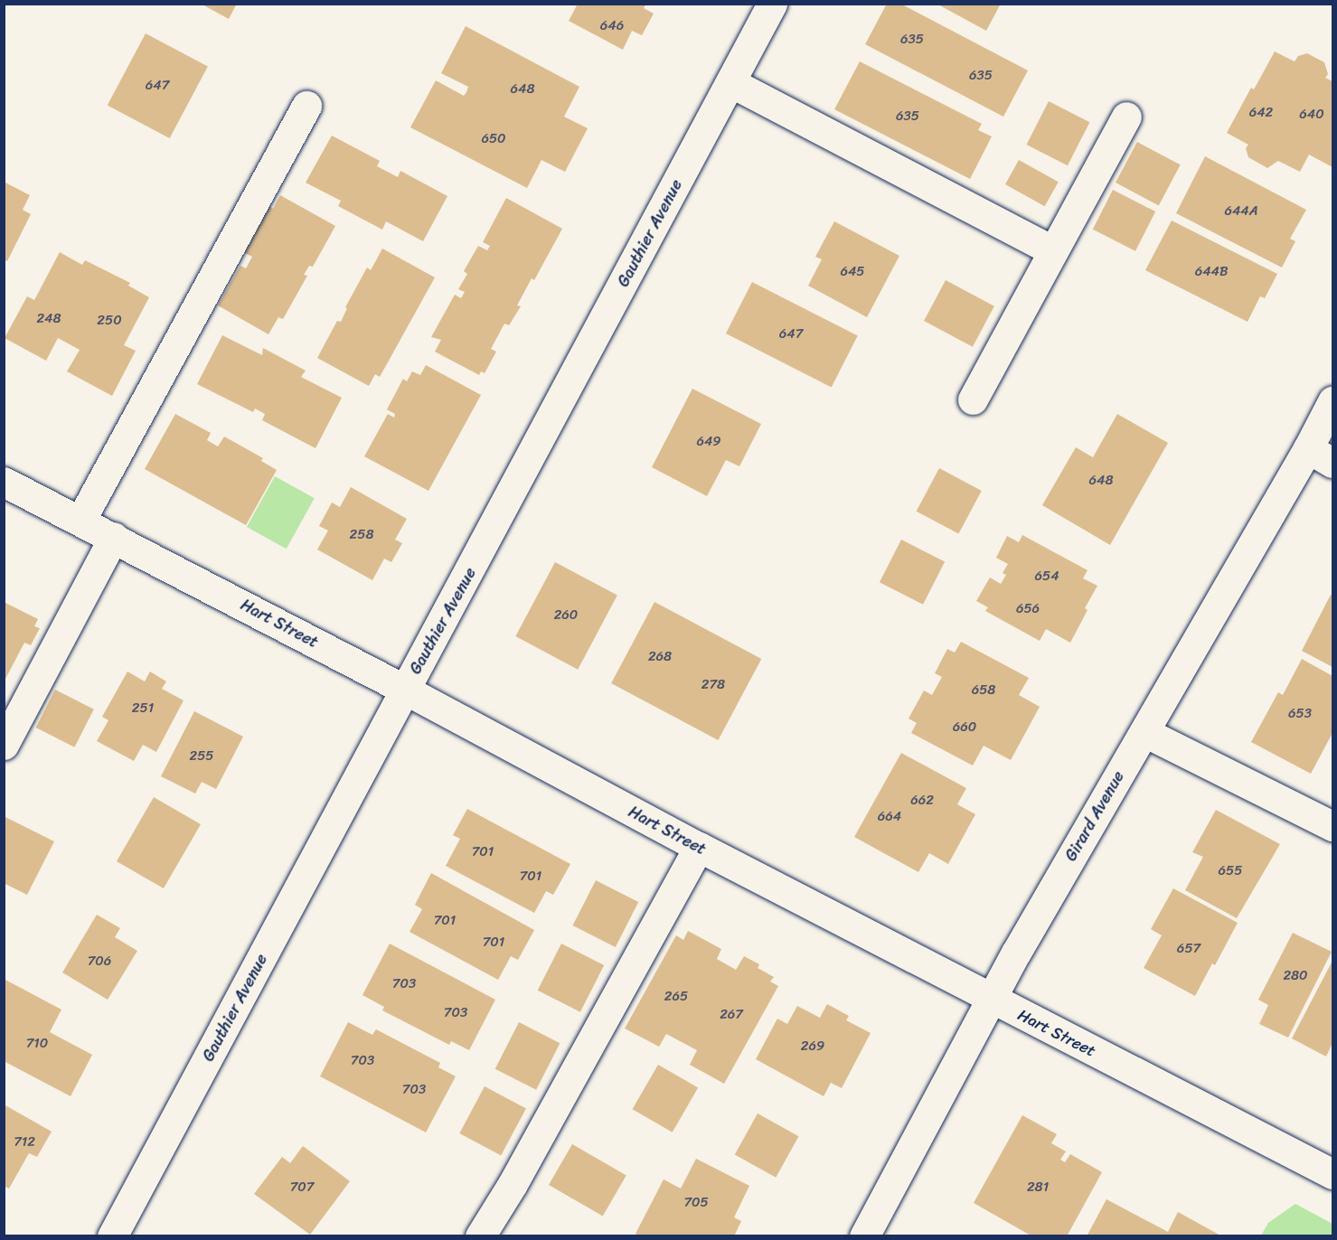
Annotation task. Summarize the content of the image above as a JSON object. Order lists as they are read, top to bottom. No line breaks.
{"streets":{"street":["Gauthier Avenue","Hart Street","Girard Avenue"]},"crossings":[["Gauthier Avenue","Hart Street"],["Hart Street","Girard Avenue"]],"house_numbers":["646","635","635","647","648","642","640","635","650","644A","645","644B","248","250","647","649","648","258","654","656","260","268","278","658","251","653","660","255","662","664","701","655","701","701","701","657","706","280","703","265","703","267","710","269","703","703","712","707","281","705"]}
